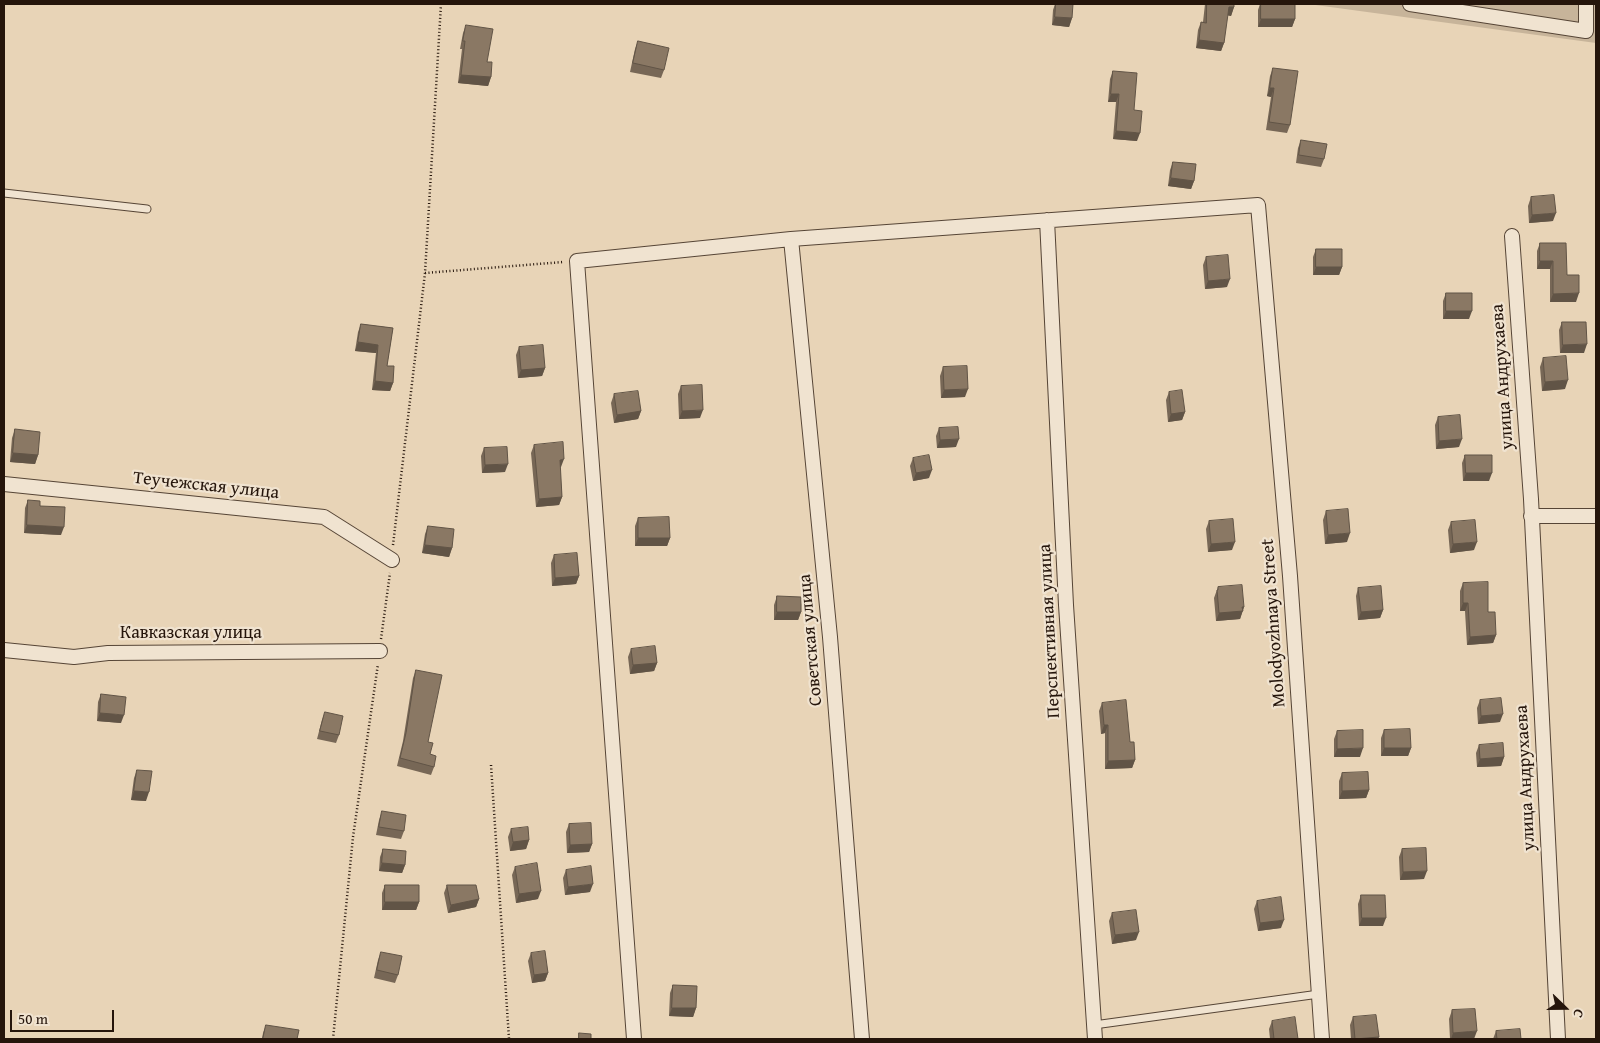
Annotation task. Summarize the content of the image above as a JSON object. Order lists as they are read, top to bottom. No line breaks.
{"streets":{"street":["улица Андрухаева","Теучежская улица","Molodyozhnaya Street","Перспективная улица","Кавказская улица","Советская улица"]},"crossings":[["Molodyozhnaya Street","Перспективная улица"]],"scale_bar":"50 m","north":"right"}
